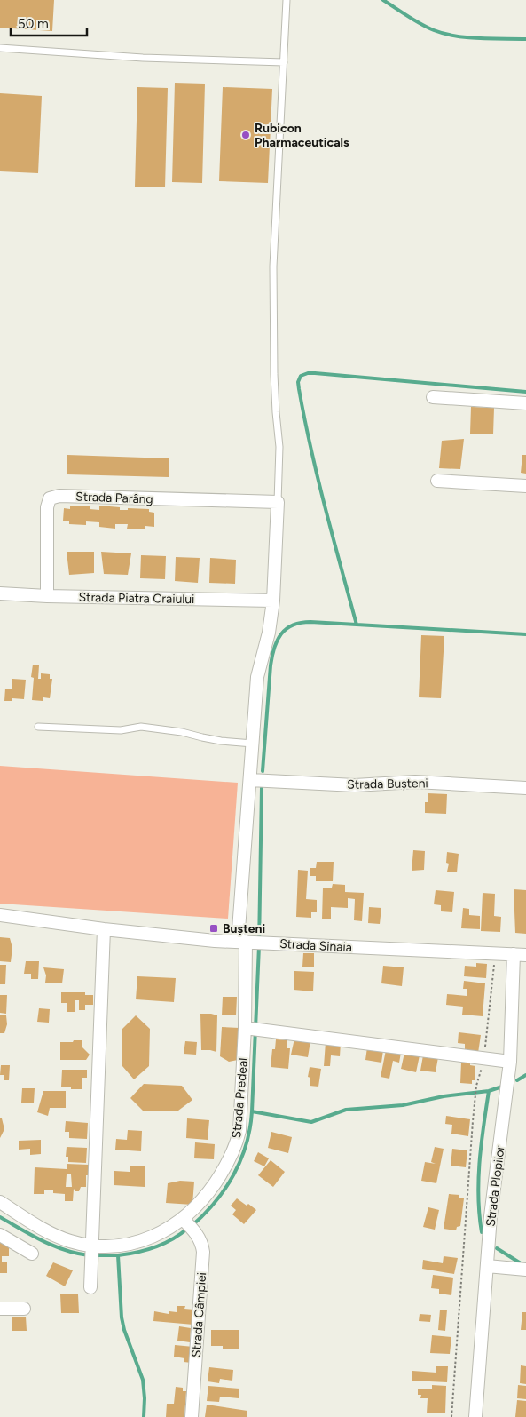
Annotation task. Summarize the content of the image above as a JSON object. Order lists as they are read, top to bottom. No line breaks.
{"streets":{"street":["Strada Parâng","Strada Piatra Craiului","Strada Bușteni","Strada Sinaia","Strada Predeal","Strada Plopilor","Strada Câmpiei"]},"crossings":[["Strada Parâng","Strada Piatra Craiului"],["Strada Parâng","Strada Predeal"],["Strada Piatra Craiului","Strada Predeal"],["Strada Bușteni","Strada Predeal"],["Strada Sinaia","Strada Predeal"],["Strada Sinaia","Strada Plopilor"],["Strada Predeal","Strada Câmpiei"]],"places":{"other":["Rubicon Pharmaceuticals"],"transit":["Bușteni"]},"scale_bar":"50 m"}
